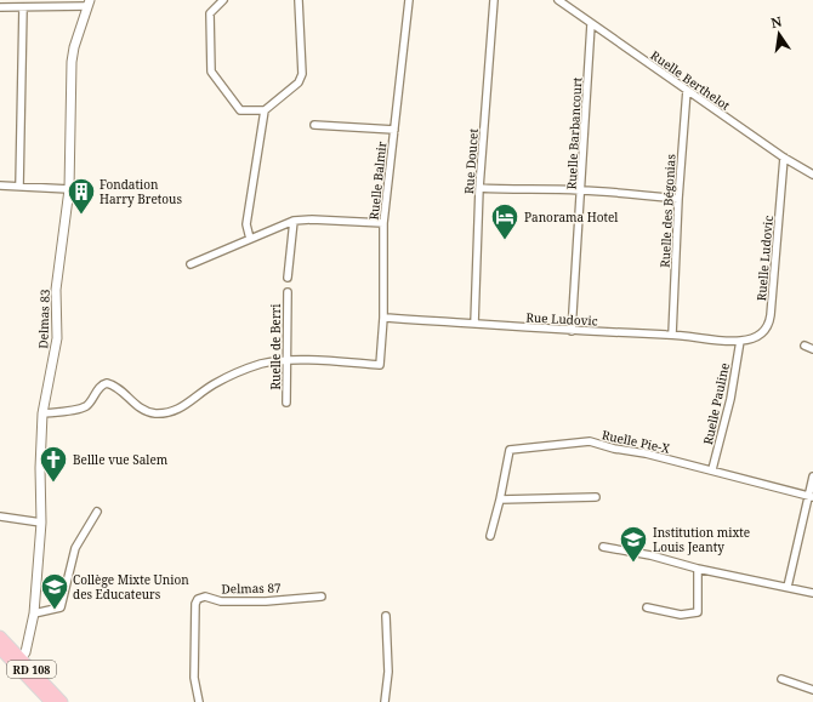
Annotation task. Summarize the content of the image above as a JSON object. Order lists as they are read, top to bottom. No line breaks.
{"streets":{"main road":["RD 108"],"street":["Ruelle Berthelot","Ruelle Barbancourt","Rue Doucet","Ruelle Balmir","Ruelle des Bégonias","Ruelle Ludovic","Delmas 83","Rue Ludovic","Ruelle de Berri","Ruelle Pauline","Ruelle Pie-X","Delmas 87"]},"crossings":[["Ruelle Berthelot","Ruelle Barbancourt"],["Ruelle Berthelot","Ruelle des Bégonias"],["Ruelle Berthelot","Ruelle Ludovic"],["Ruelle Barbancourt","Rue Ludovic"],["Rue Doucet","Rue Ludovic"],["Ruelle Balmir","Rue Ludovic"],["Ruelle Balmir","Ruelle de Berri"],["Ruelle des Bégonias","Rue Ludovic"],["Ruelle Ludovic","Rue Ludovic"],["Ruelle Ludovic","Ruelle Pauline"],["Delmas 83","RD 108"],["Rue Ludovic","Ruelle Pauline"],["Ruelle Pauline","Ruelle Pie-X"]],"places":{"building":["Fondation Harry Bretous"],"hotel":["Panorama Hotel"],"church":["Bellle vue Salem"],"school or university":["Institution mixte Louis Jeanty","Collège Mixte Union des Educateurs"]},"north":"top"}
